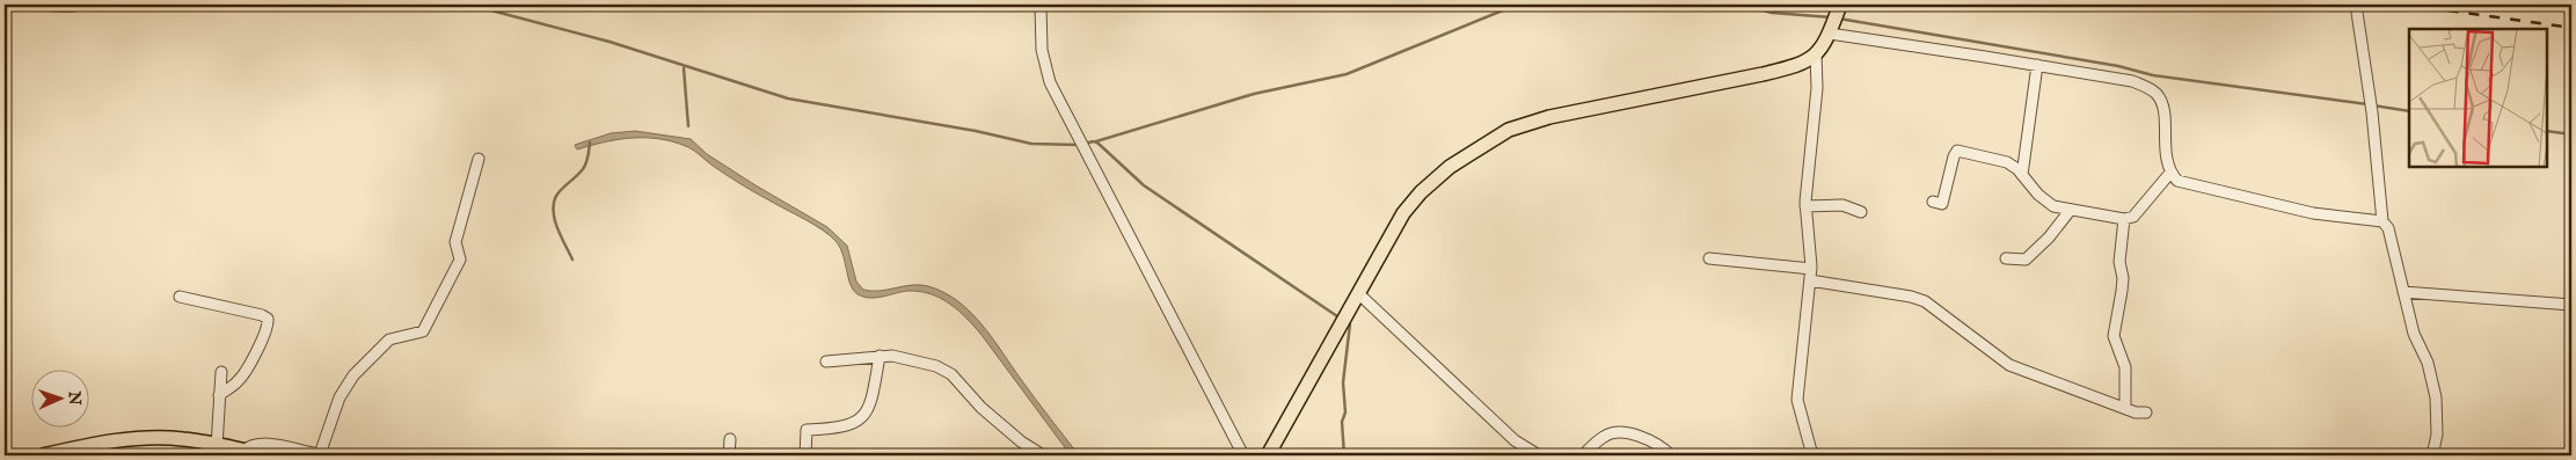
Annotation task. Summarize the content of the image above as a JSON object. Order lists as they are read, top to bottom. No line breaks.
{"north":"right"}
